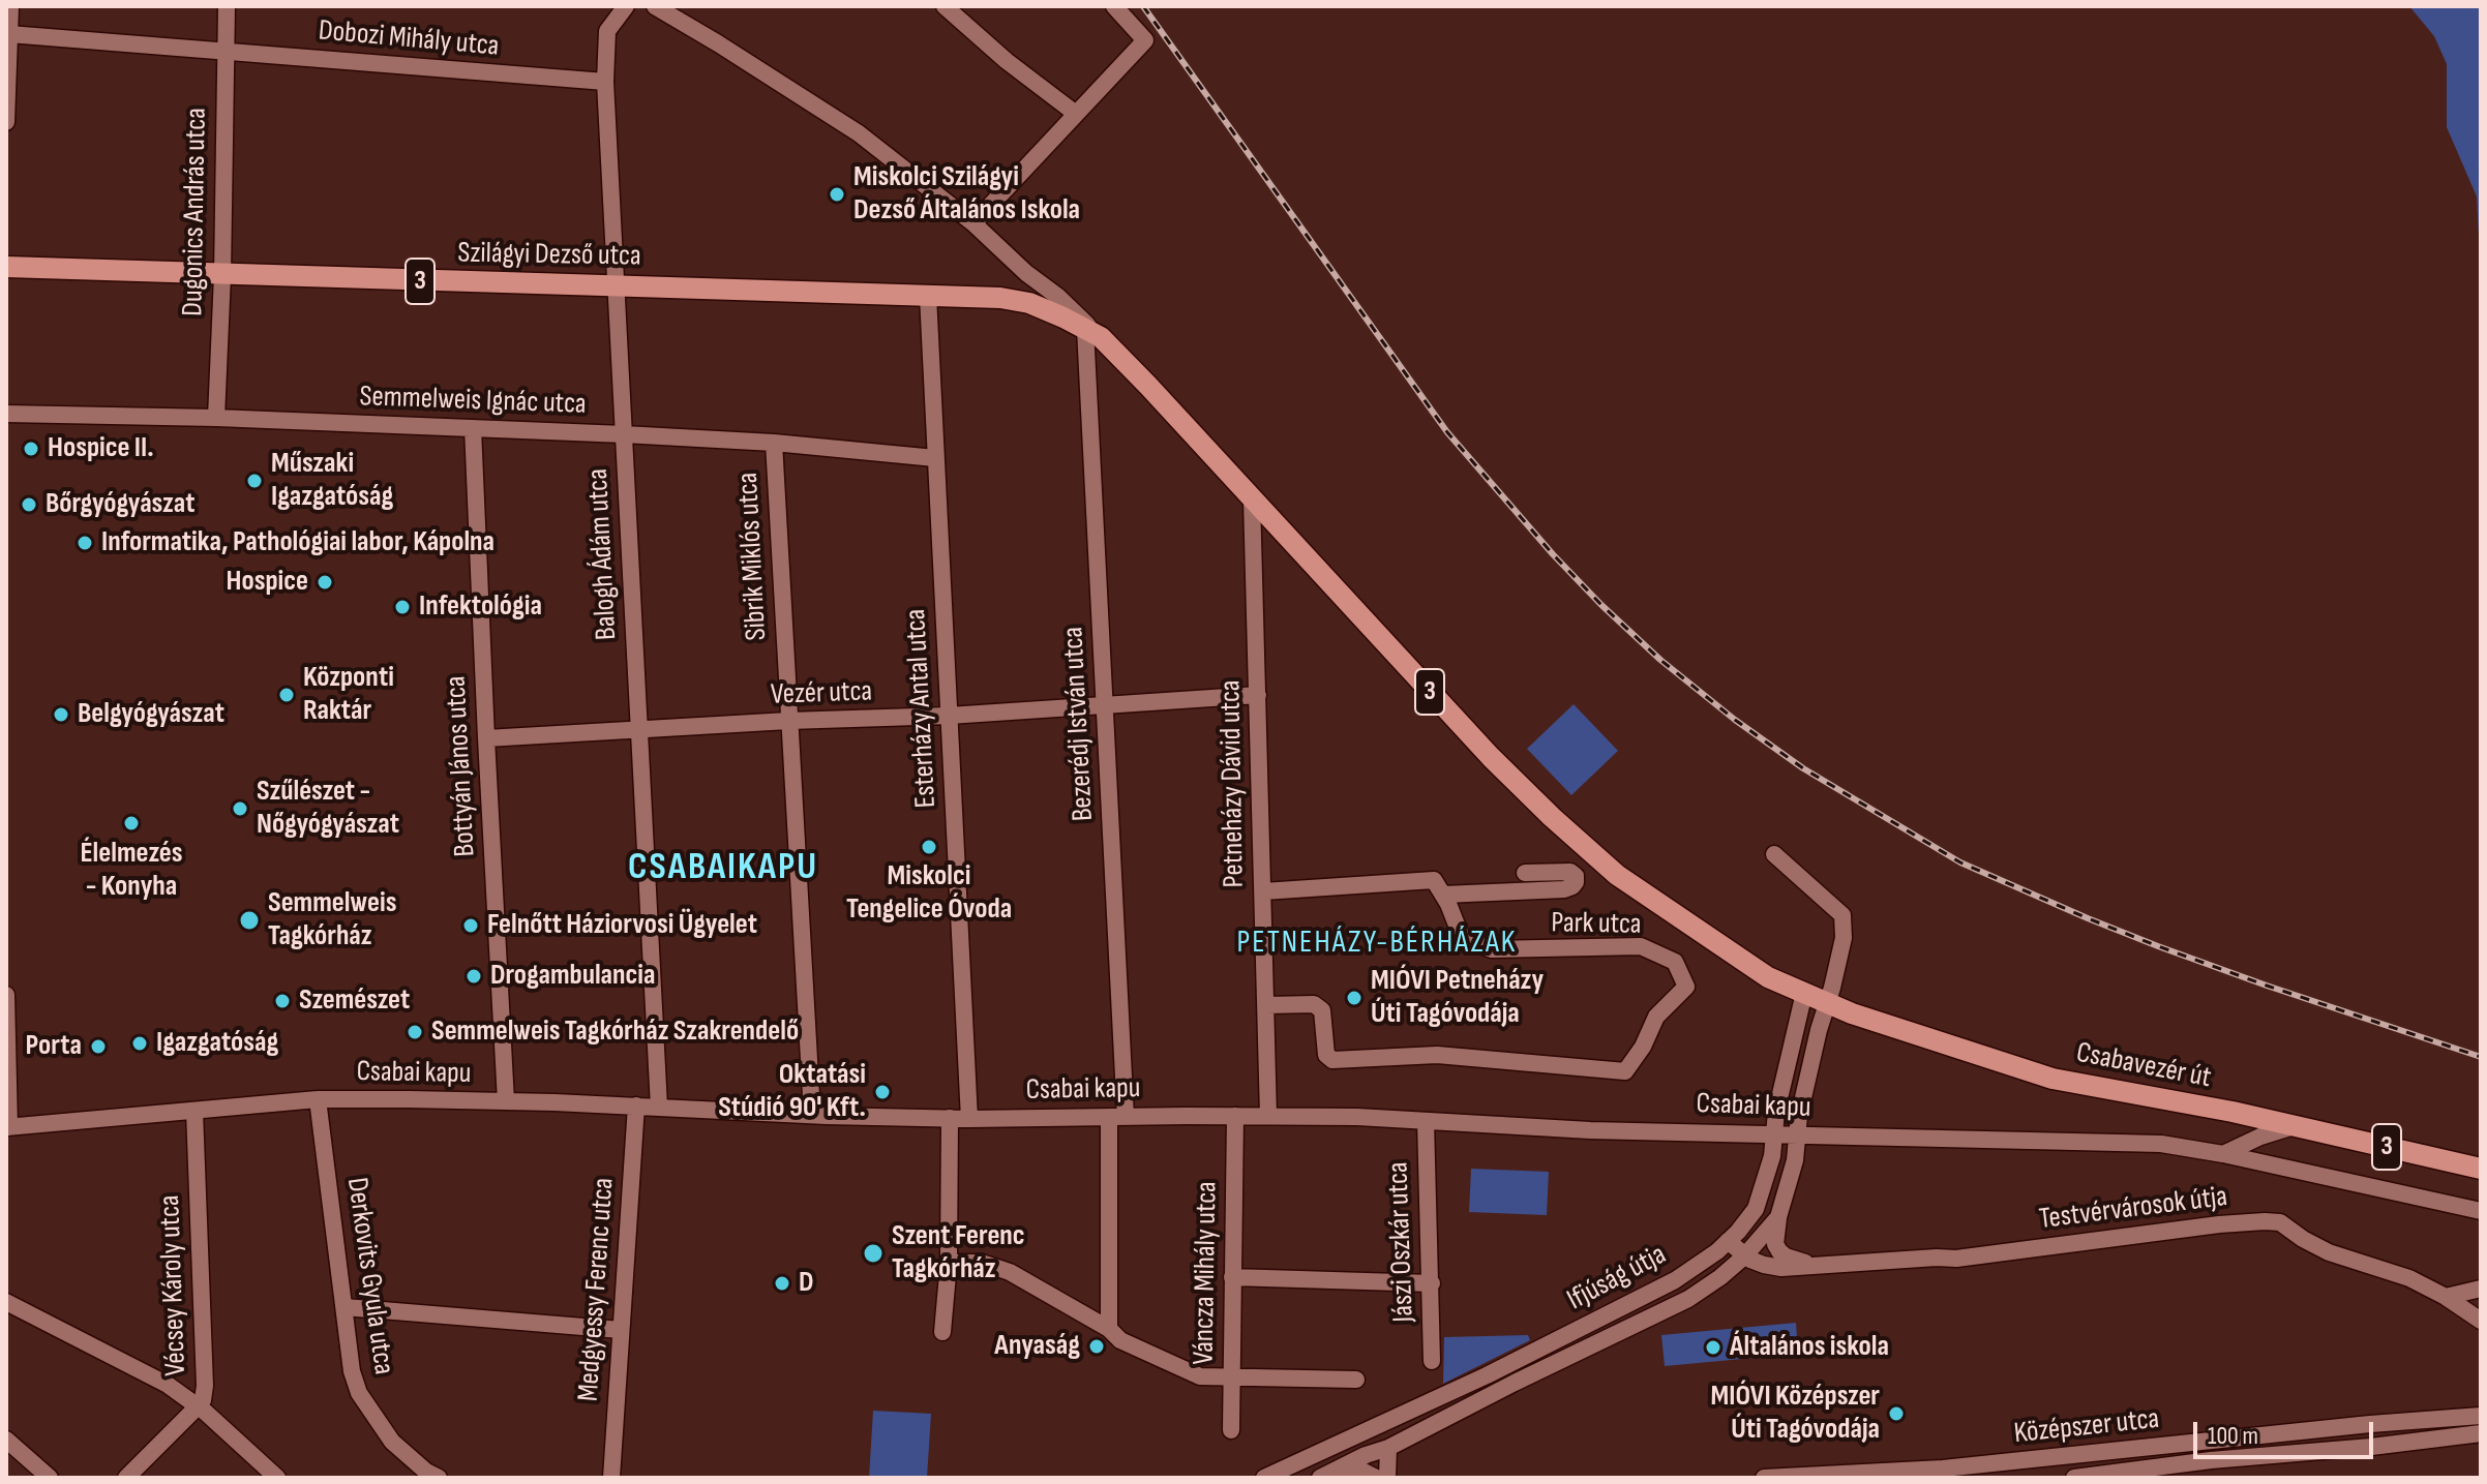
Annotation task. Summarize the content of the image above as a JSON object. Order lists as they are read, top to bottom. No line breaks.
{"streets":{"main road":["Szilágyi Dezső utca","3","Csabavezér út"],"street":["Dobozi Mihály utca","Dugonics András utca","Semmelweis Ignác utca","Balogh Ádám utca","Sibrik Miklós utca","Vezér utca","Esterházy Antal utca","Bezerédj István utca","Bottyán János utca","Petneházy Dávid utca","Park utca","Csabai kapu","Testvérvárosok útja","Jászi Oszkár utca","Váncza Mihály utca","Derkovits Gyula utca","Ifjúság útja","Vécsey Károly utca","Medgyessy Ferenc utca","Középszer utca"]},"crossings":[["Dobozi Mihály utca","Dugonics András utca"],["Dobozi Mihály utca","Balogh Ádám utca"],["Dugonics András utca","Szilágyi Dezső utca"],["Dugonics András utca","Semmelweis Ignác utca"],["Szilágyi Dezső utca","3"],["Szilágyi Dezső utca","Balogh Ádám utca"],["Szilágyi Dezső utca","Esterházy Antal utca"],["Szilágyi Dezső utca","Bezerédj István utca"],["3","Bezerédj István utca"],["3","Petneházy Dávid utca"],["3","Csabavezér út"],["3","Ifjúság útja"],["Semmelweis Ignác utca","Balogh Ádám utca"],["Semmelweis Ignác utca","Sibrik Miklós utca"],["Semmelweis Ignác utca","Esterházy Antal utca"],["Semmelweis Ignác utca","Bottyán János utca"],["Balogh Ádám utca","Vezér utca"],["Balogh Ádám utca","Csabai kapu"],["Sibrik Miklós utca","Vezér utca"],["Sibrik Miklós utca","Csabai kapu"],["Vezér utca","Esterházy Antal utca"],["Vezér utca","Bezerédj István utca"],["Vezér utca","Bottyán János utca"],["Vezér utca","Petneházy Dávid utca"],["Esterházy Antal utca","Csabai kapu"],["Bezerédj István utca","Csabai kapu"],["Bottyán János utca","Csabai kapu"],["Petneházy Dávid utca","Park utca"],["Petneházy Dávid utca","Csabai kapu"],["Csabavezér út","Ifjúság útja"],["Csabai kapu","Jászi Oszkár utca"],["Csabai kapu","Váncza Mihály utca"],["Csabai kapu","Derkovits Gyula utca"],["Csabai kapu","Ifjúság útja"],["Csabai kapu","Vécsey Károly utca"],["Csabai kapu","Medgyessy Ferenc utca"],["Testvérvárosok útja","Ifjúság útja"]],"districts":["CSABAIKAPU","PETNEHÁZY-BÉRHÁZAK"],"places":["Miskolci Szilágyi Dezső Általános Iskola","Hospice II.","Műszaki Igazgatóság","Bőrgyógyászat","Informatika, Pathológiai labor, Kápolna","Hospice","Infektológia","Központi Raktár","Belgyógyászat","Szűlészet - Nőgyógyászat","Élelmezés - Konyha","Miskolci Tengelice Óvoda","Semmelweis Tagkórház","Felnőtt Háziorvosi Ügyelet","Drogambulancia","MIÓVI Petneházy Úti Tagóvodája","Szemészet","Semmelweis Tagkórház Szakrendelő","Igazgatóság","Porta","Oktatási Stúdió 90' Kft.","Szent Ferenc Tagkórház","D","Anyaság","Általános iskola","MIÓVI Középszer Úti Tagóvodája"],"scale_bar":"100 m"}
